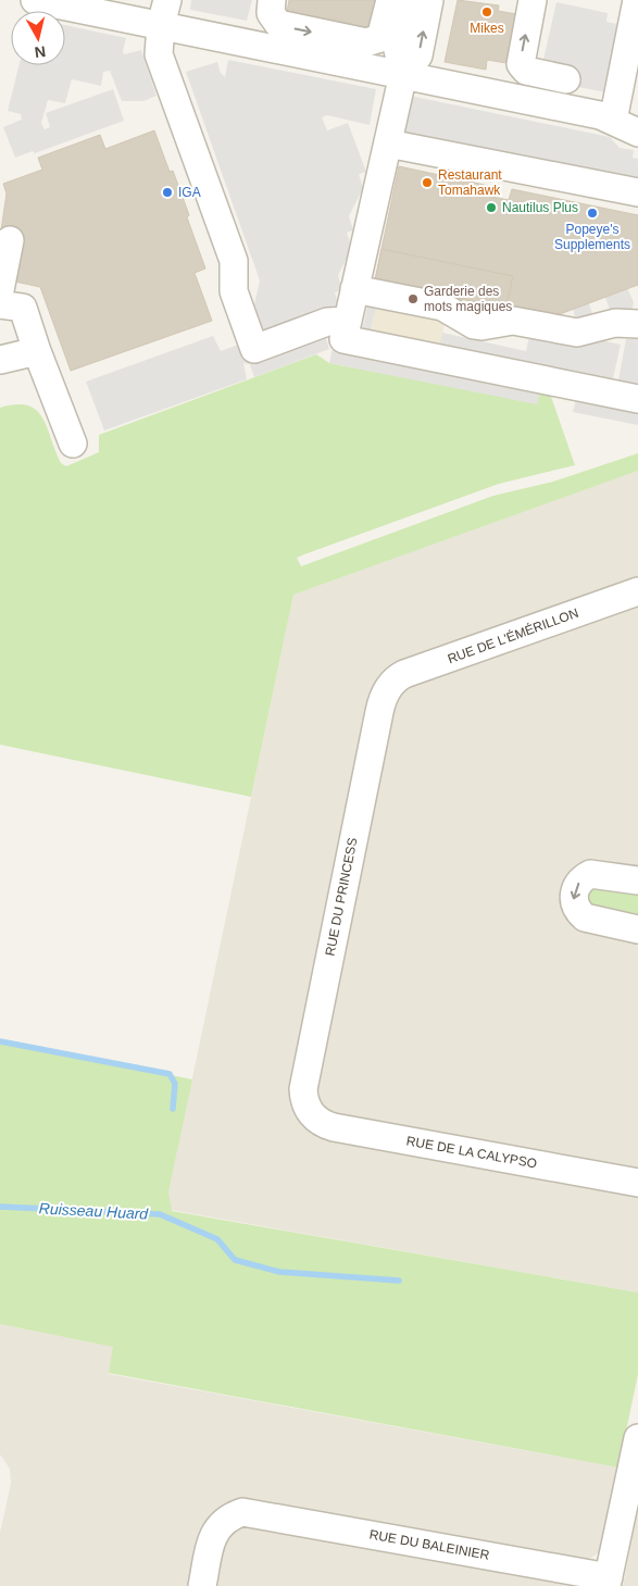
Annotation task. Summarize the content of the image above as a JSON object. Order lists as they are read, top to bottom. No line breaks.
{"streets":{"street":["RUE DE L'ÉMÉRILLON","RUE DU PRINCESS","RUE DE LA CALYPSO","RUE DU BALEINIER"]},"crossings":[["RUE DE L'ÉMÉRILLON","RUE DU PRINCESS"],["RUE DU PRINCESS","RUE DE LA CALYPSO"]],"water":["Ruisseau Huard"],"places":["Mikes","Restaurant Tomahawk","IGA","Nautilus Plus","Popeye's Supplements","Garderie des mots magiques"],"north":"bottom"}
